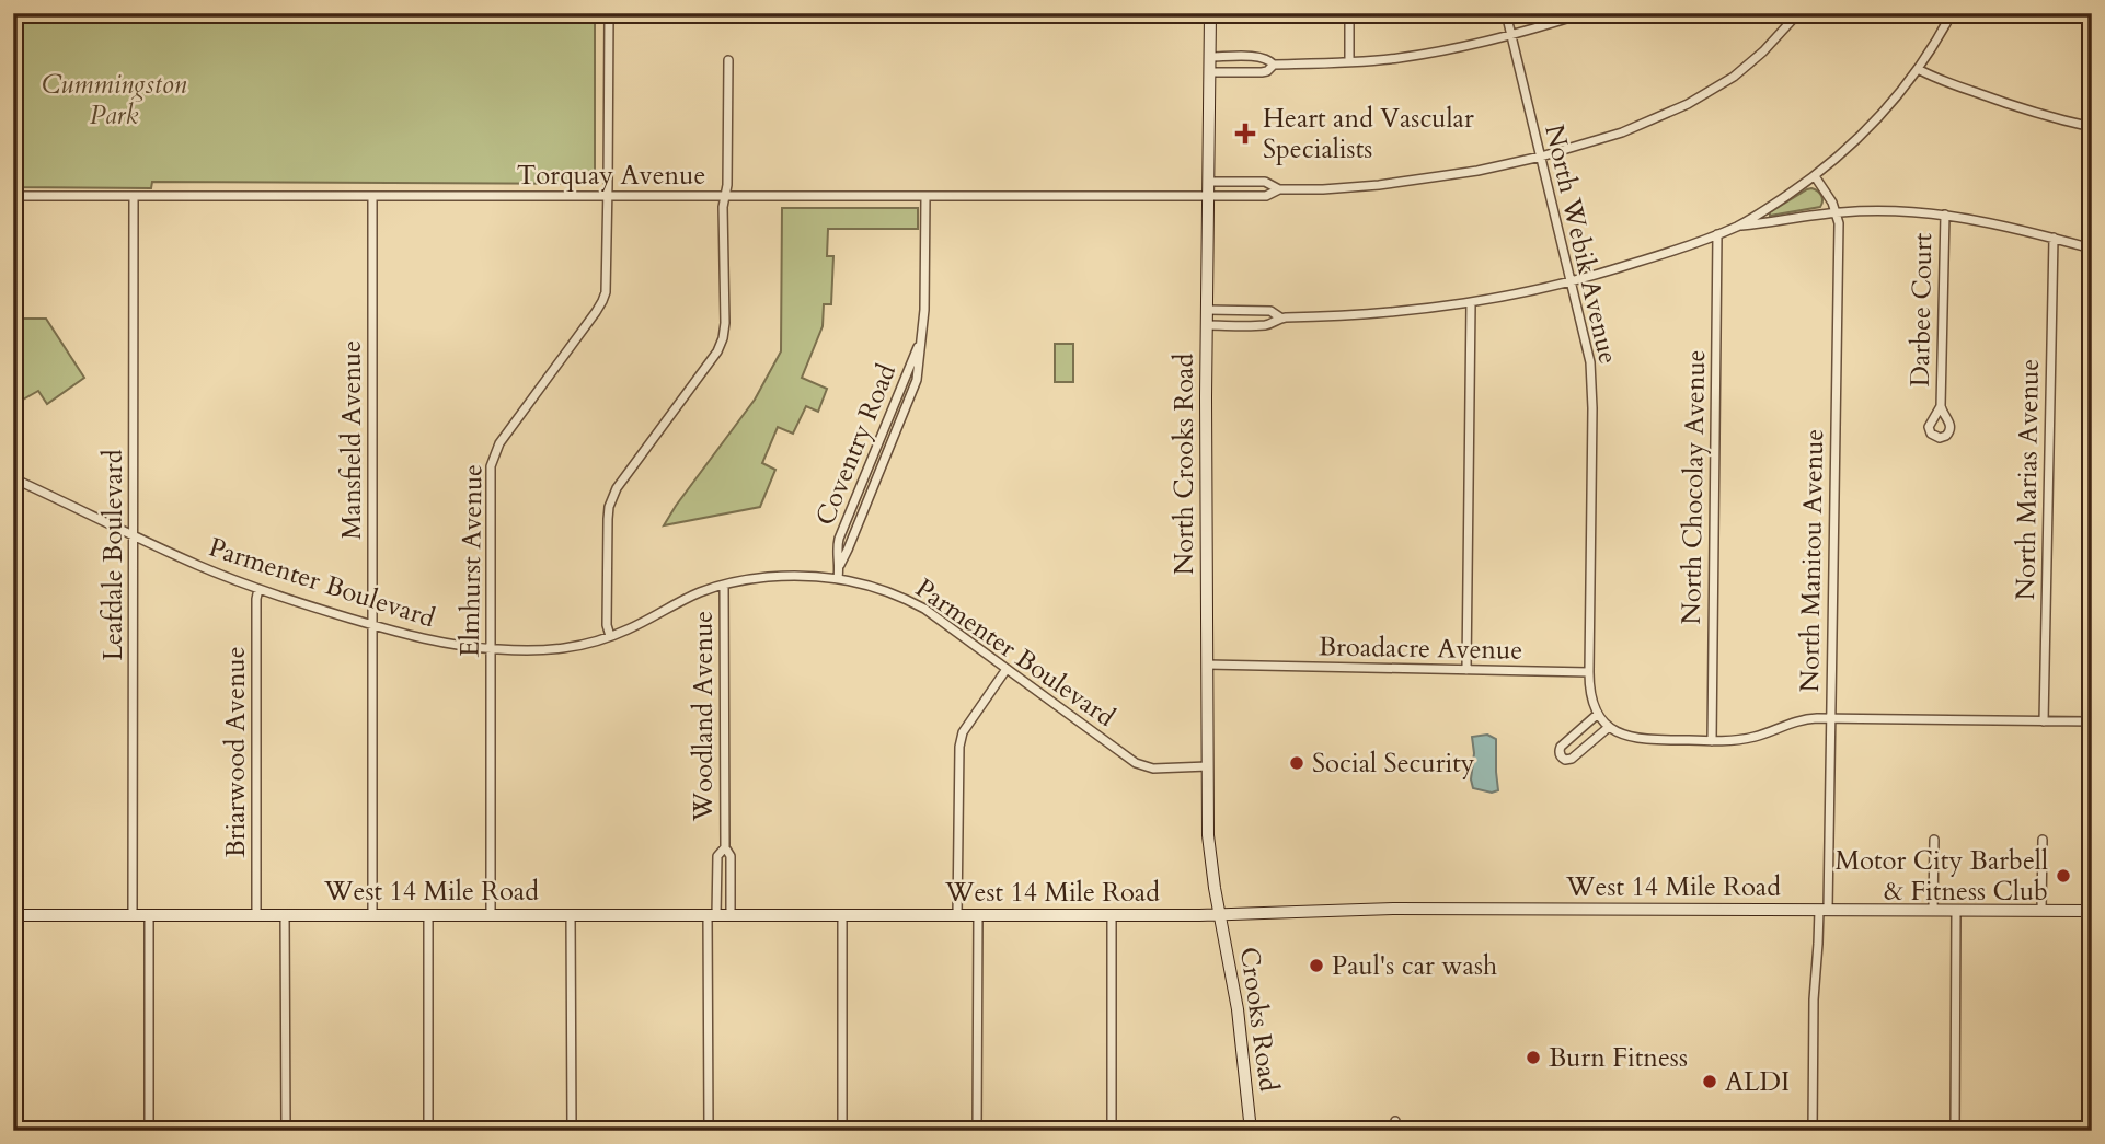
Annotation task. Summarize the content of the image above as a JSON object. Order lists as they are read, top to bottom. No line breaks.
{"streets":{"main road":["North Crooks Road","West 14 Mile Road","Crooks Road"],"street":["Torquay Avenue","North Webik Avenue","Darbee Court","Mansfield Avenue","Coventry Road","North Marias Avenue","North Chocolay Avenue","Leafdale Boulevard","Elmhurst Avenue","North Manitou Avenue","Parmenter Boulevard","Broadacre Avenue","Woodland Avenue","Briarwood Avenue"]},"crossings":[["Torquay Avenue","Mansfield Avenue"],["Torquay Avenue","Coventry Road"],["Torquay Avenue","North Crooks Road"],["Torquay Avenue","Leafdale Boulevard"],["Torquay Avenue","Elmhurst Avenue"],["North Webik Avenue","Broadacre Avenue"],["Mansfield Avenue","Parmenter Boulevard"],["Mansfield Avenue","West 14 Mile Road"],["Coventry Road","Parmenter Boulevard"],["North Crooks Road","Parmenter Boulevard"],["North Crooks Road","Broadacre Avenue"],["North Crooks Road","West 14 Mile Road"],["North Crooks Road","Crooks Road"],["Leafdale Boulevard","Parmenter Boulevard"],["Leafdale Boulevard","West 14 Mile Road"],["Elmhurst Avenue","Parmenter Boulevard"],["Elmhurst Avenue","West 14 Mile Road"],["North Manitou Avenue","West 14 Mile Road"],["Parmenter Boulevard","Woodland Avenue"],["Parmenter Boulevard","Briarwood Avenue"],["Woodland Avenue","West 14 Mile Road"],["Briarwood Avenue","West 14 Mile Road"],["West 14 Mile Road","Crooks Road"]],"parks":["Cummingston Park"],"places":{"health":["Heart and Vascular Specialists"],"other":["Social Security","Motor City Barbell & Fitness Club","Paul's car wash","Burn Fitness","ALDI"]}}
